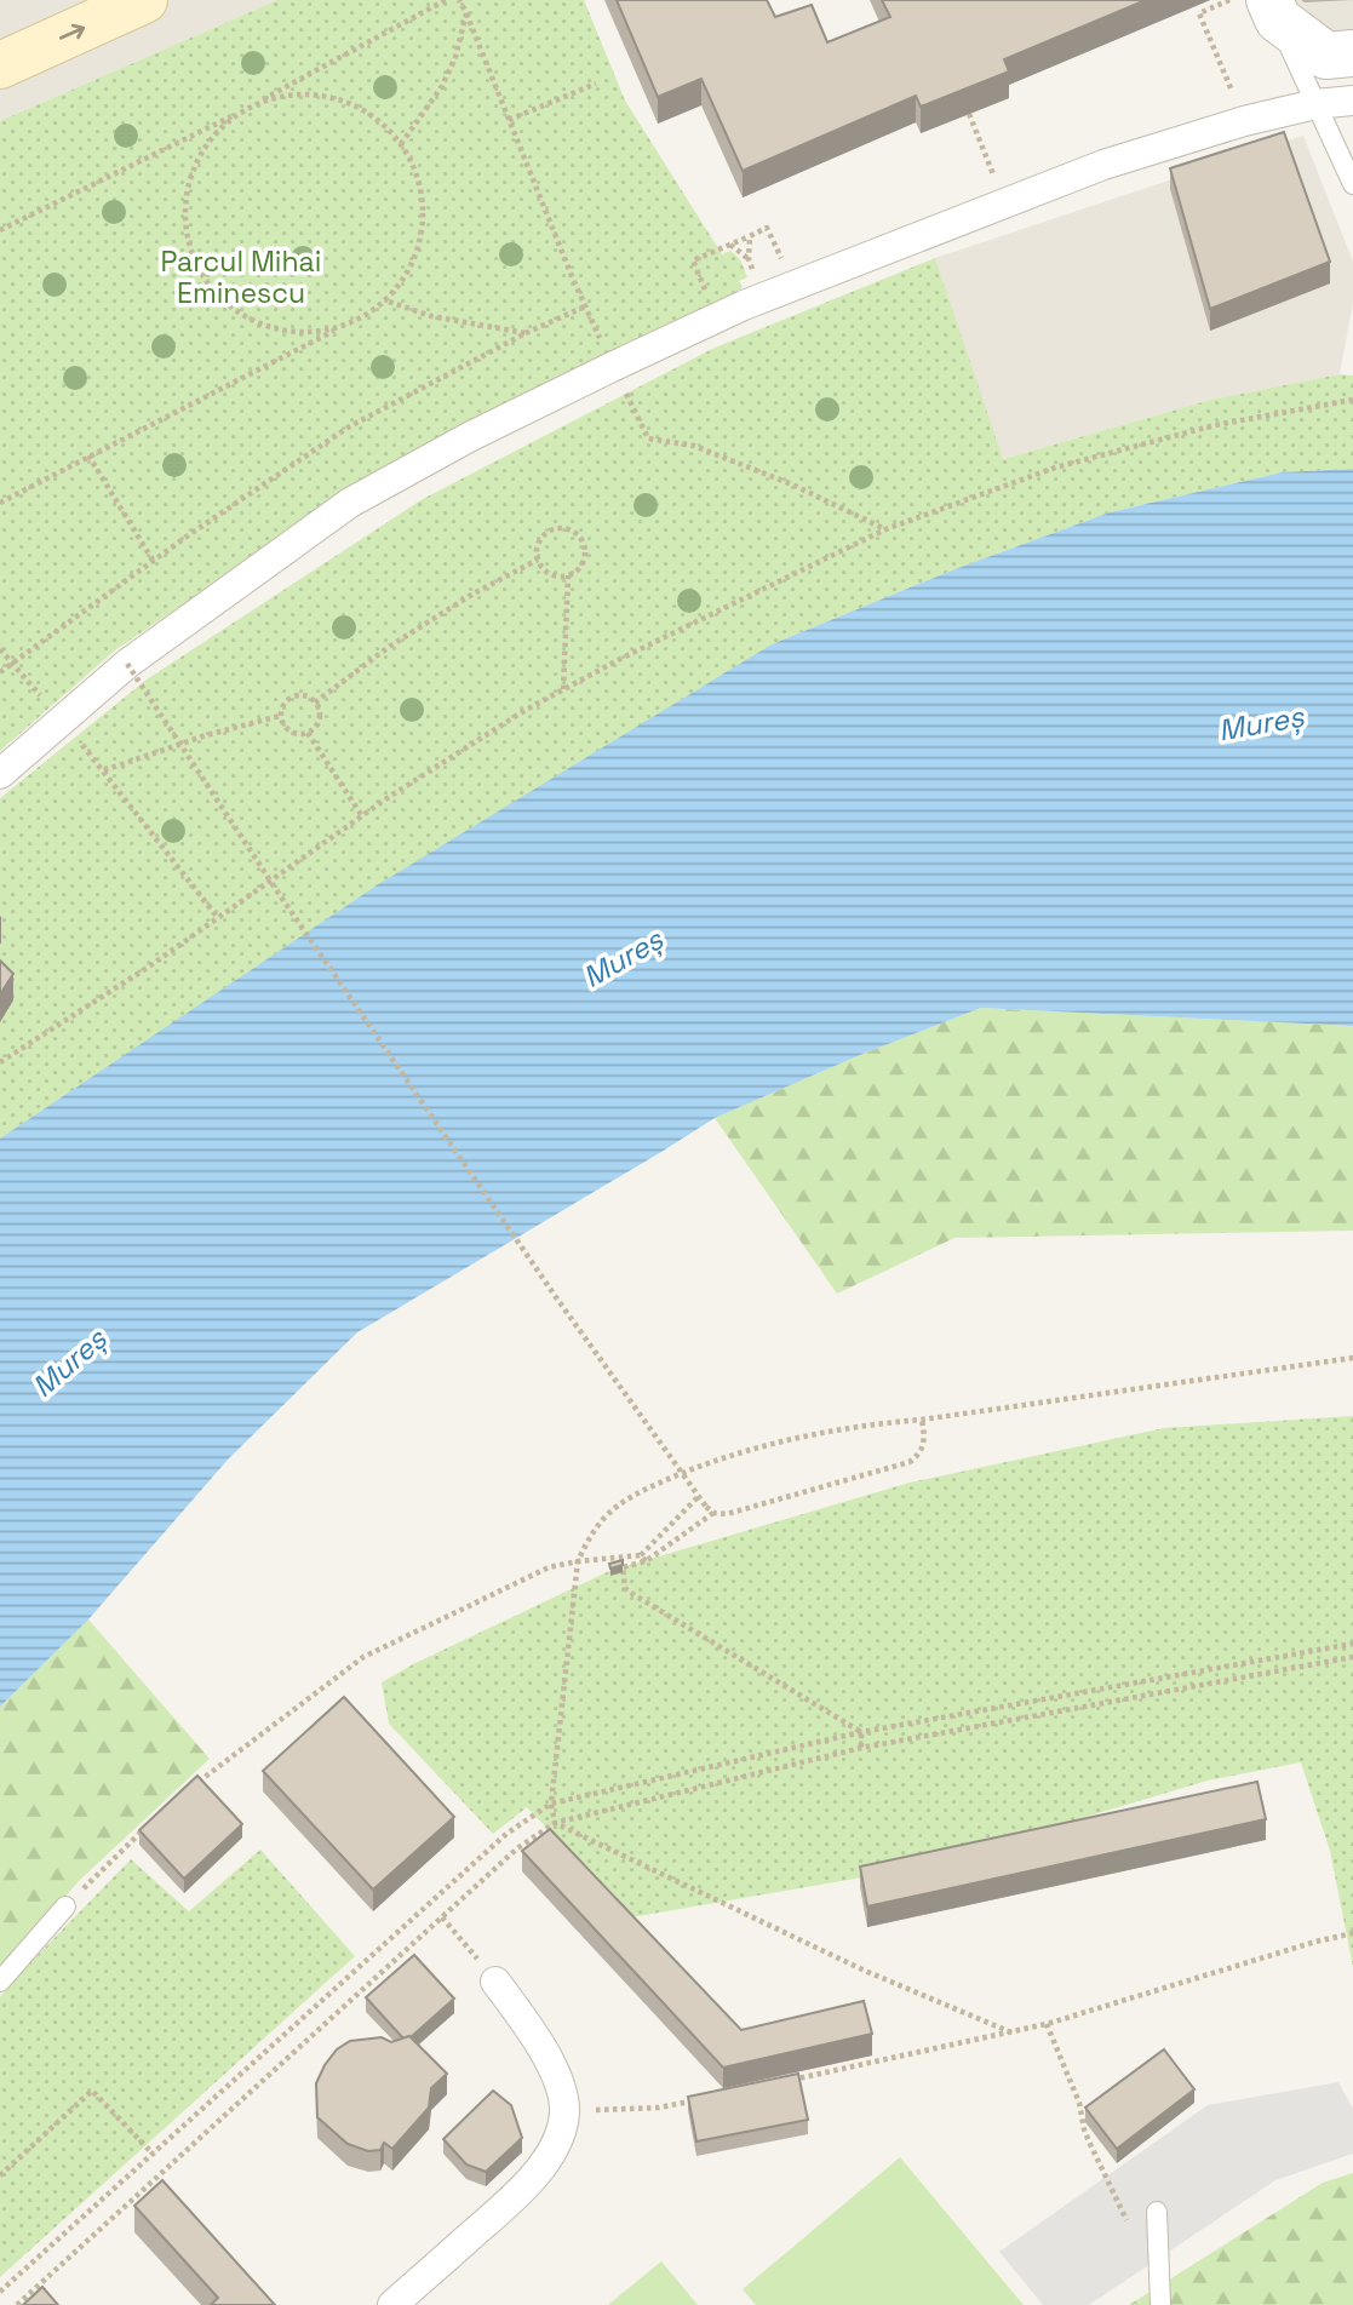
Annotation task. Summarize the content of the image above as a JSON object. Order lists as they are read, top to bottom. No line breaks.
{"water":["Mureș"],"parks":["Parcul Mihai Eminescu"]}
